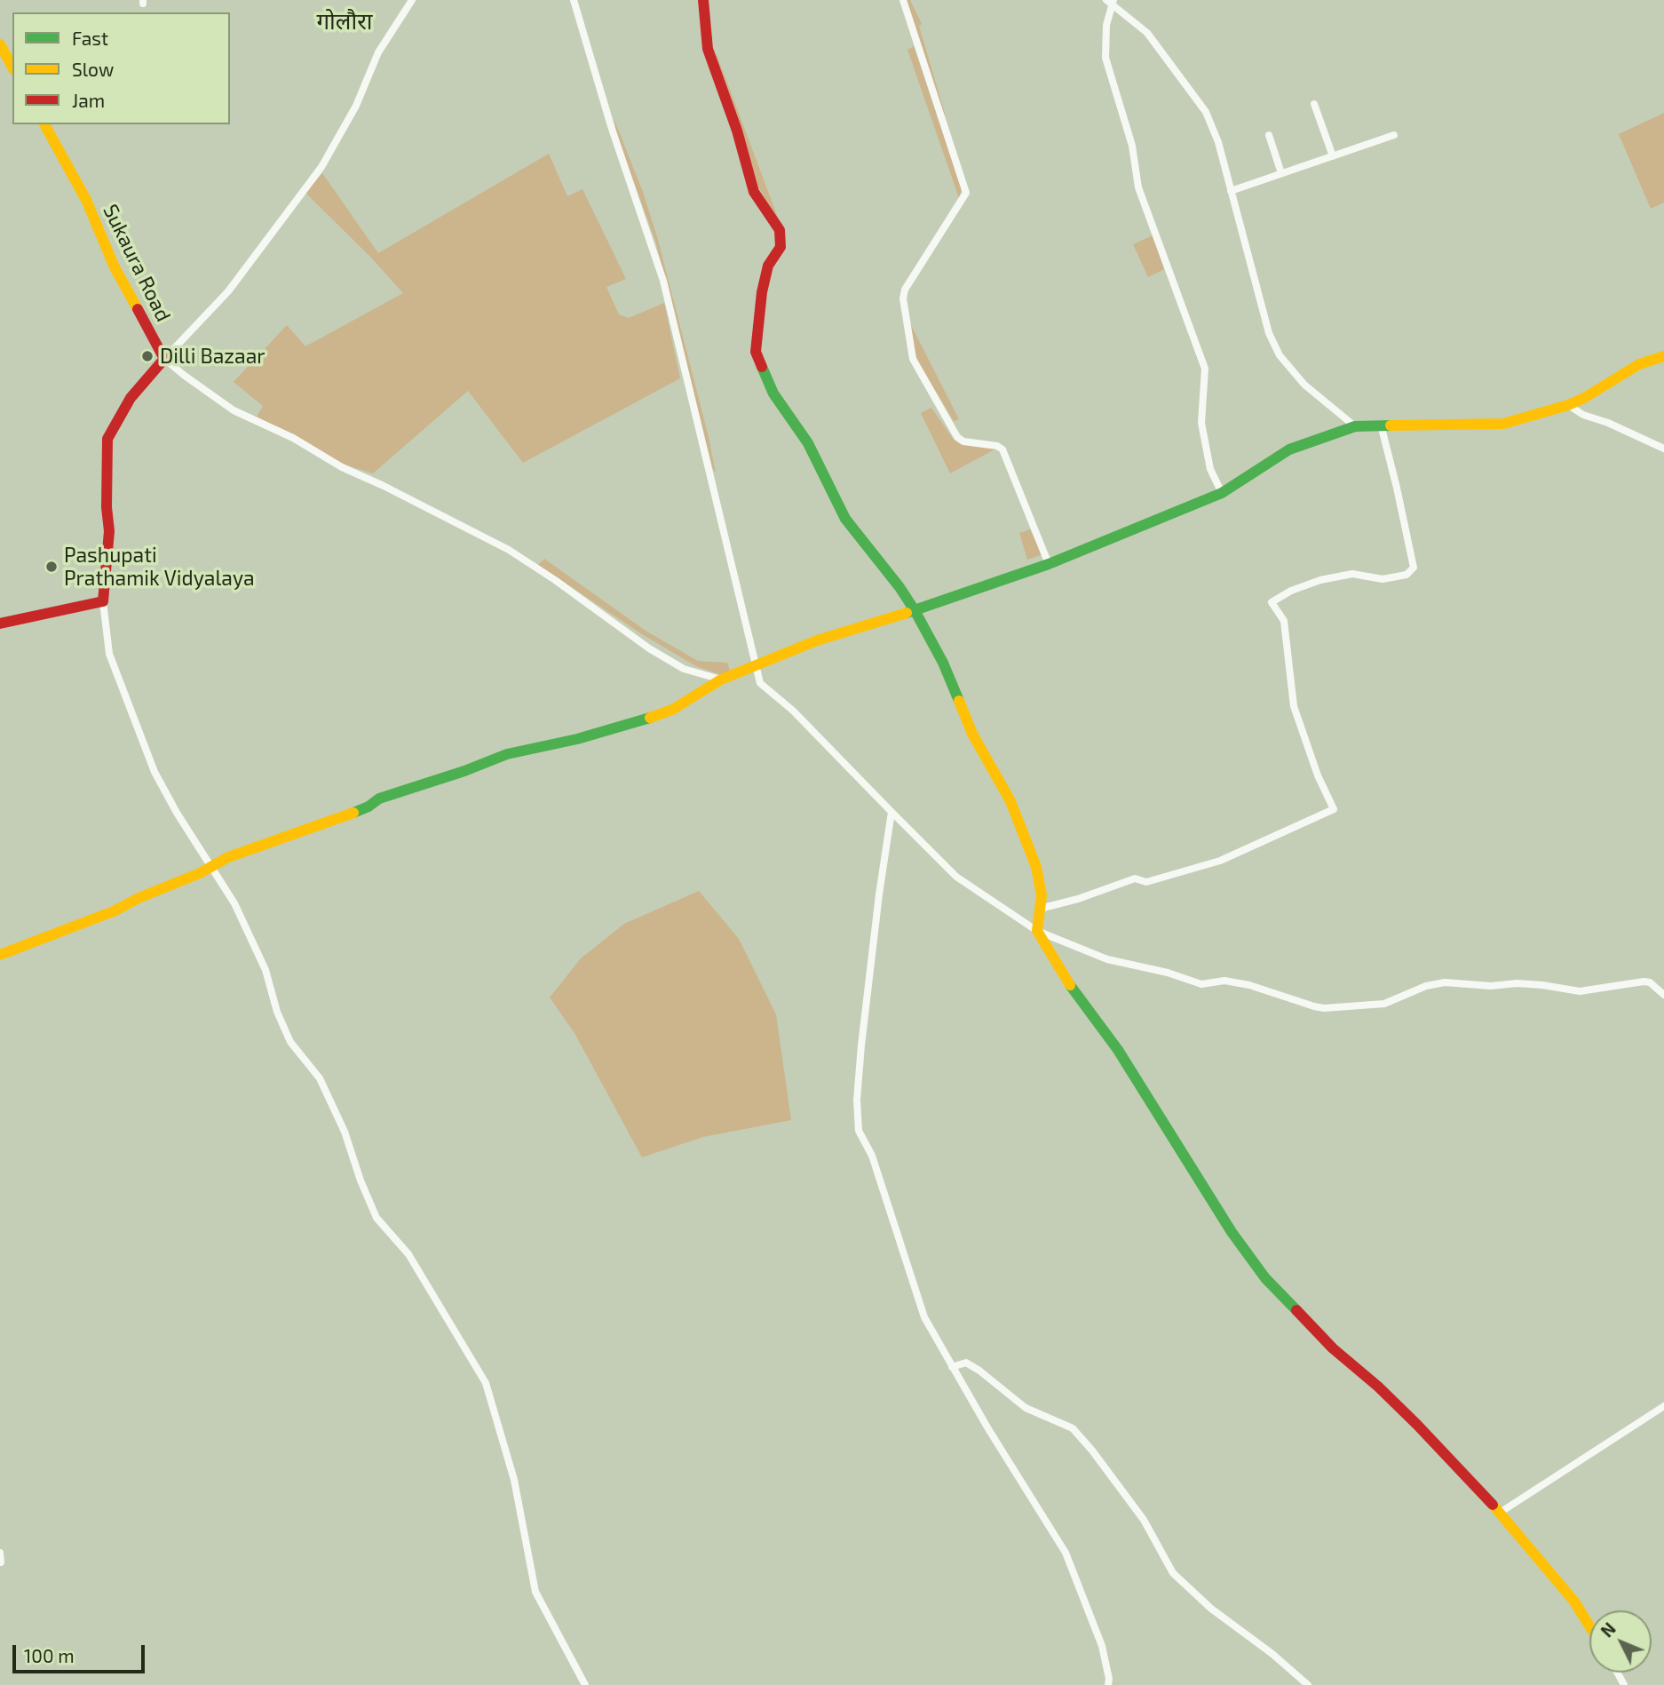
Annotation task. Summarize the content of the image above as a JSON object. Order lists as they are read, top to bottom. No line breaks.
{"streets":{"street":["Sukaura Road"]},"districts":["गोलौरा"],"places":["Dilli Bazaar","Pashupati Prathamik Vidyalaya"],"legend":["Fast","Slow","Jam"],"scale_bar":"100 m","north":"top left"}
